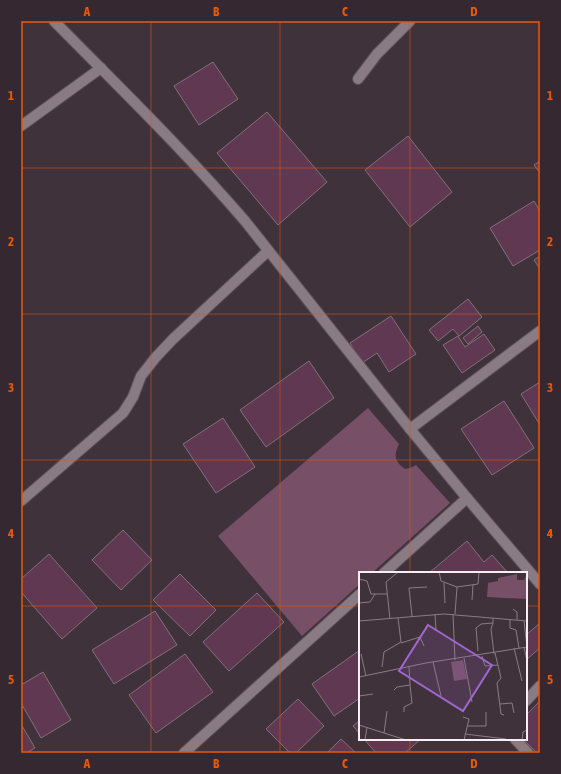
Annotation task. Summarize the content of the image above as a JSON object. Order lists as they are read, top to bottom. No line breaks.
{"grid":{"columns":["A","B","C","D"],"rows":["1","2","3","4","5"]}}
